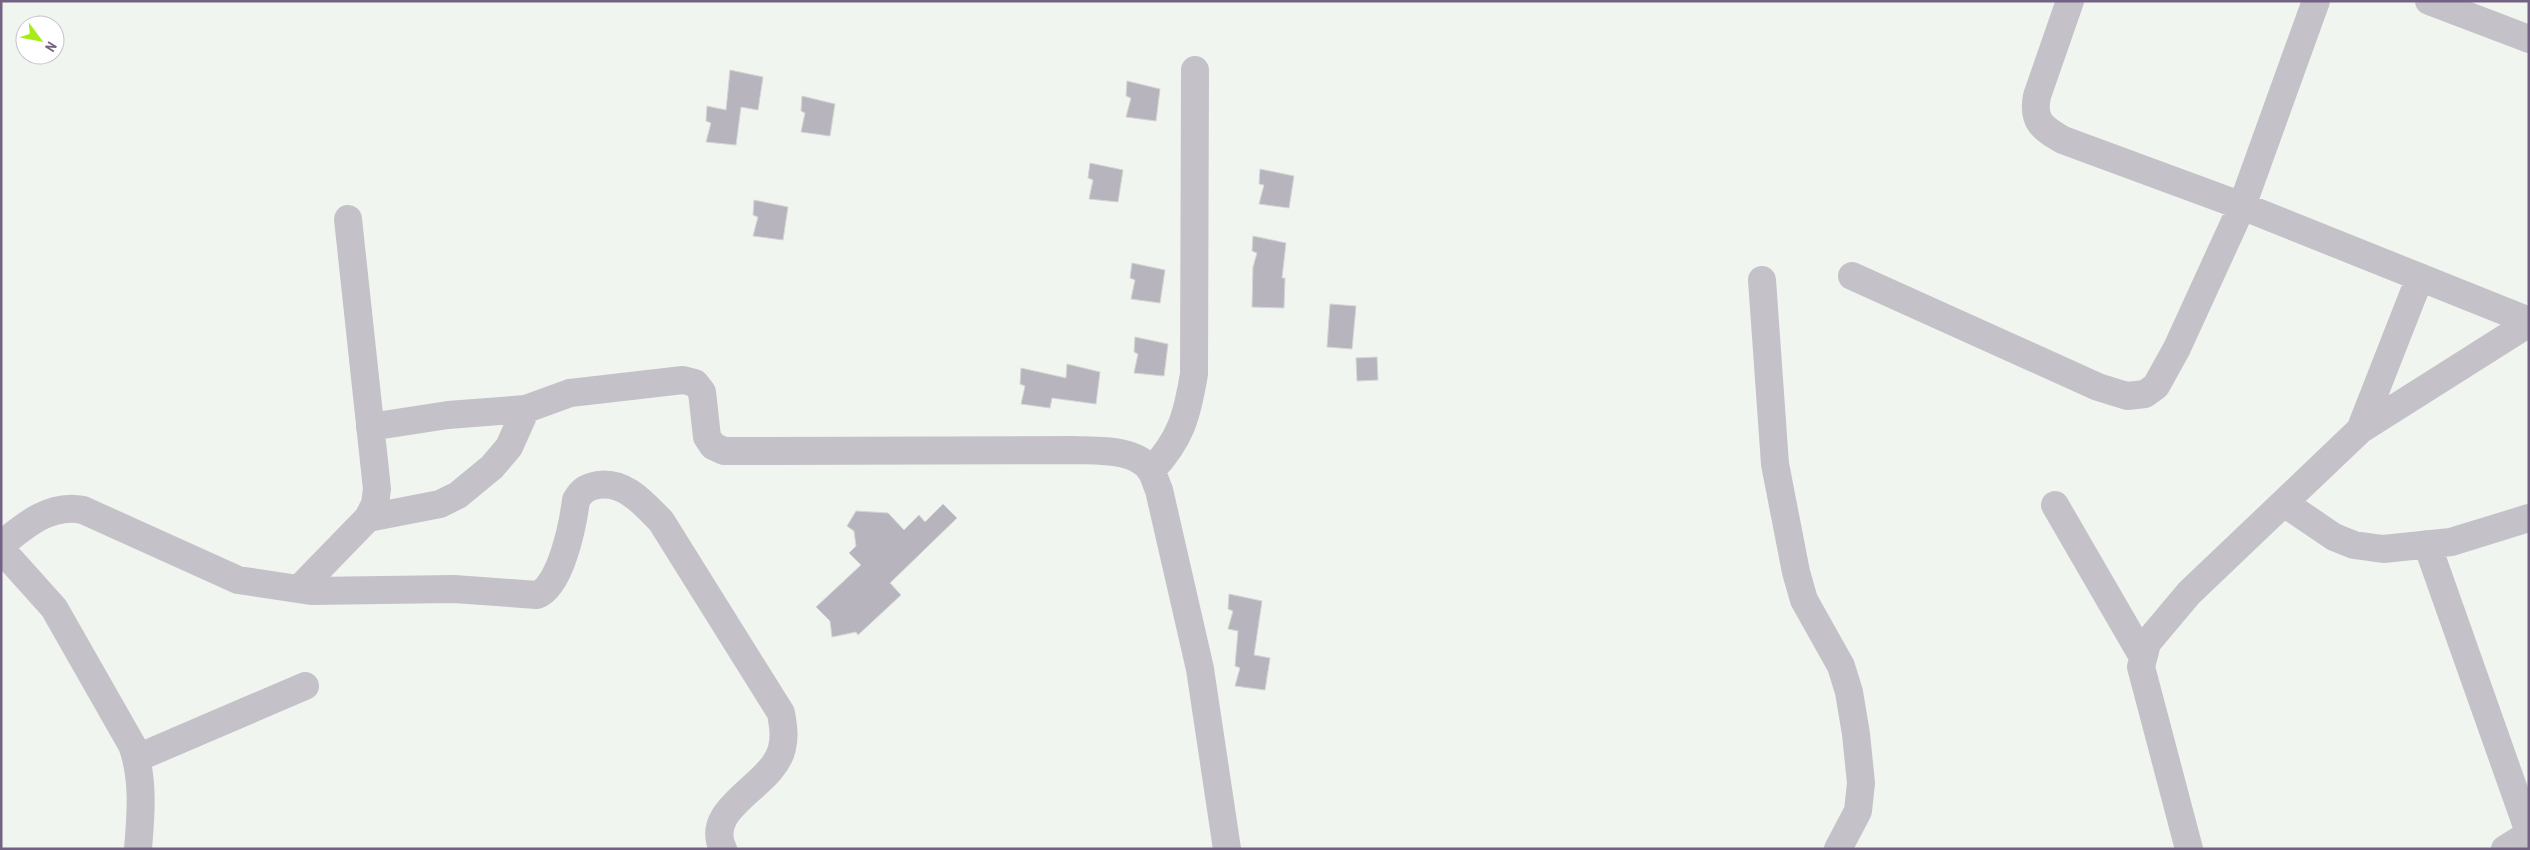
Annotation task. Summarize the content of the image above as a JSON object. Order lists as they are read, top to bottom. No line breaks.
{"north":"bottom right"}
